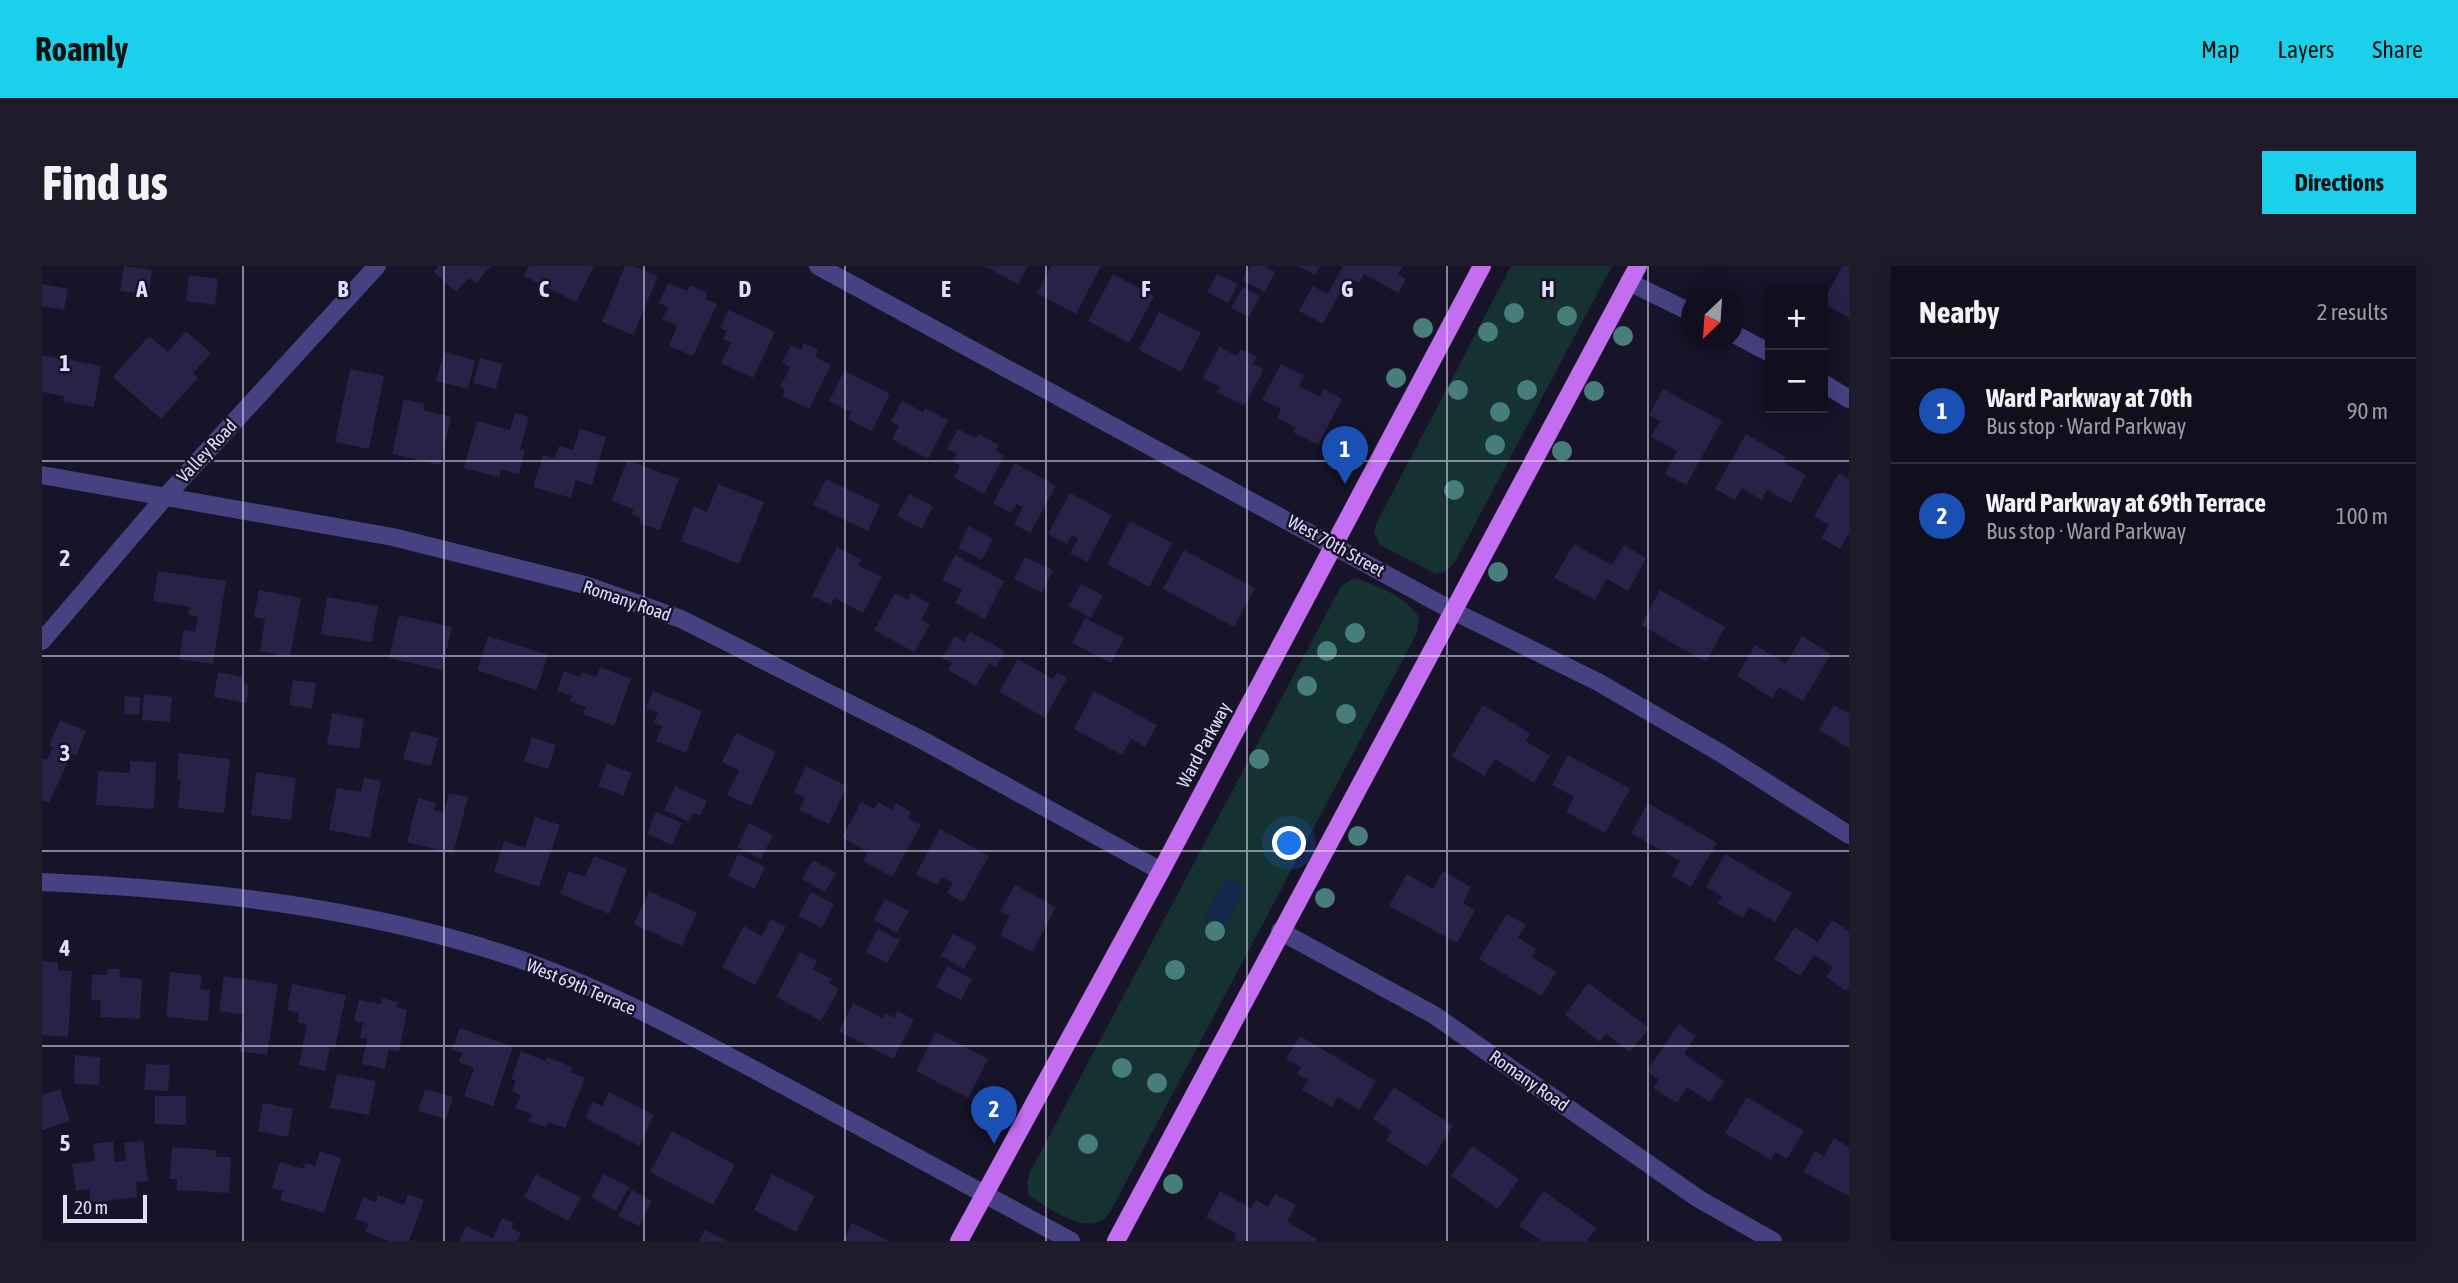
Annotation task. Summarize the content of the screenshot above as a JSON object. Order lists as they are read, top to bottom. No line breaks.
{"streets":{"main road":["Ward Parkway"],"street":["Valley Road","West 70th Street","Romany Road","West 69th Terrace"]},"crossings":[["Valley Road","Romany Road"],["West 70th Street","Ward Parkway"],["Romany Road","Ward Parkway"],["Ward Parkway","West 69th Terrace"]],"scale_bar":"20 m","north":"bottom left","page":{"header":"Roamly","nav":["Map","Layers","Share"],"buttons":"Directions","title":"Find us","heading":["Nearby","2 results"],"map_buttons":["+","−"],"list":[{"mark":"1","name":"Ward Parkway at 70th","note":"Bus stop · Ward Parkway","value":"90 m"},{"mark":"2","name":"Ward Parkway at 69th Terrace","note":"Bus stop · Ward Parkway","value":"100 m"}],"pins":["1","2"],"scale":"20 m"},"grid":{"columns":["A","B","C","D","E","F","G","H"],"rows":["1","2","3","4","5"]}}
